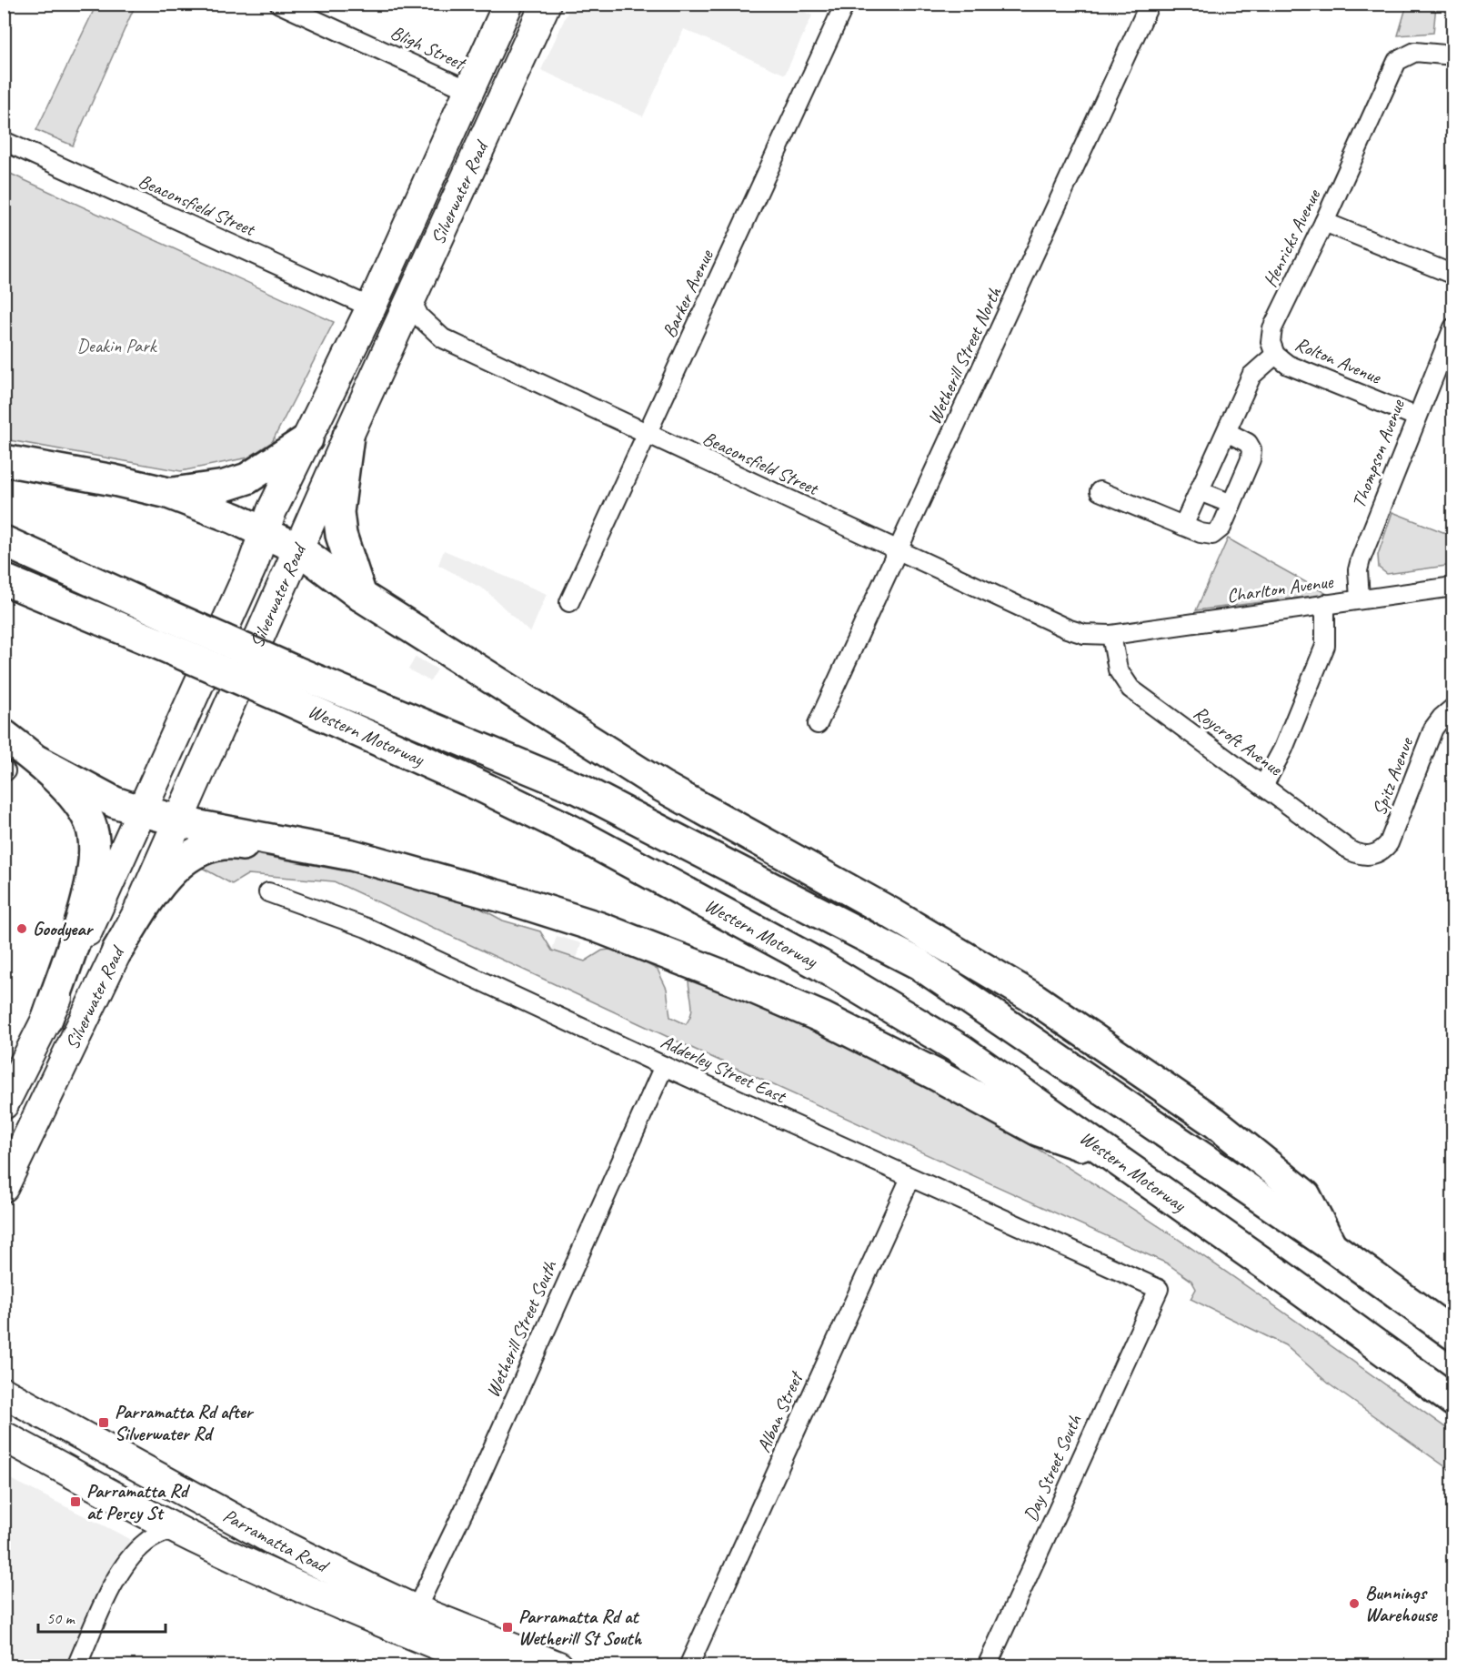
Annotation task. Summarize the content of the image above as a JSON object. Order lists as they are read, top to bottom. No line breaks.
{"streets":{"highway":["Silverwater Road","Western Motorway","Parramatta Road"],"street":["Bligh Street","Beaconsfield Street","Henricks Avenue","Barker Avenue","Wetherill Street North","Rolton Avenue","Thompson Avenue","Charlton Avenue","Roycroft Avenue","Spitz Avenue","Adderley Street East","Wetherill Street South","Alban Street","Day Street South"]},"crossings":[["Bligh Street","Silverwater Road"],["Silverwater Road","Beaconsfield Street"],["Beaconsfield Street","Barker Avenue"],["Beaconsfield Street","Wetherill Street North"],["Beaconsfield Street","Charlton Avenue"],["Beaconsfield Street","Roycroft Avenue"],["Henricks Avenue","Rolton Avenue"],["Rolton Avenue","Thompson Avenue"],["Thompson Avenue","Charlton Avenue"],["Charlton Avenue","Roycroft Avenue"],["Roycroft Avenue","Spitz Avenue"],["Adderley Street East","Wetherill Street South"],["Adderley Street East","Alban Street"],["Adderley Street East","Day Street South"],["Wetherill Street South","Parramatta Road"]],"parks":["Deakin Park"],"places":{"other":["Goodyear","Bunnings Warehouse"],"transit":["Parramatta Rd after Silverwater Rd","Parramatta Rd at Percy St","Parramatta Rd at Wetherill St South"]},"scale_bar":"50 m"}
